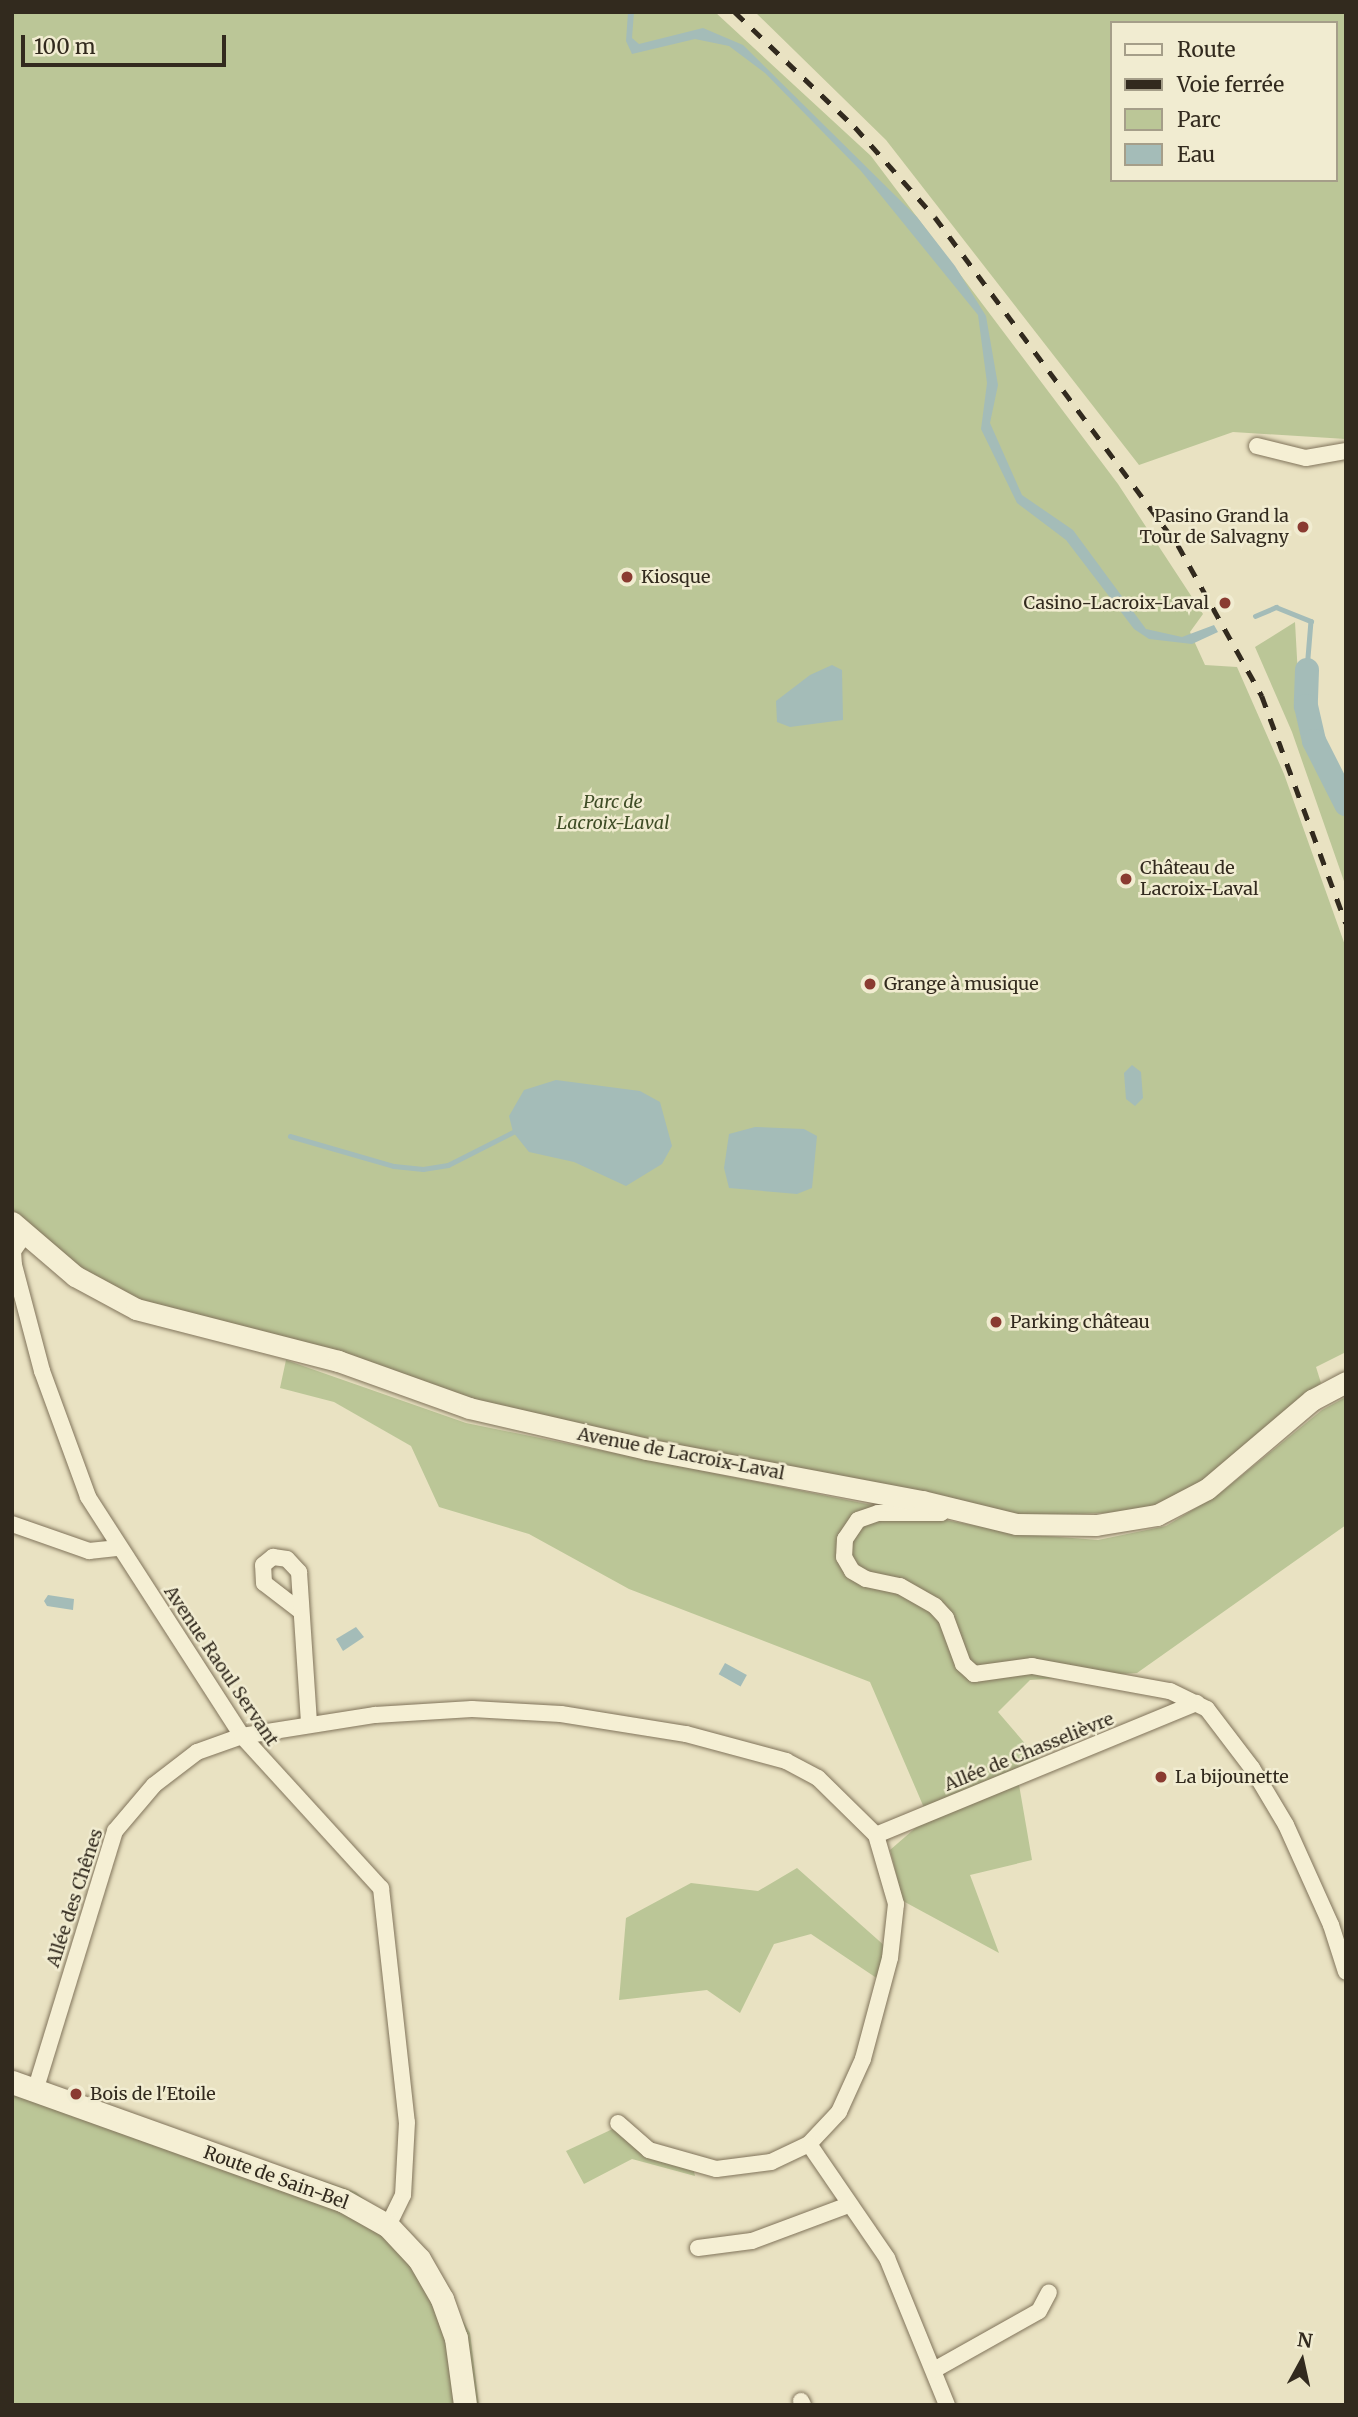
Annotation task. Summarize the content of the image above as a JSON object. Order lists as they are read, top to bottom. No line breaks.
{"streets":{"main road":["Route de Sain-Bel"],"street":["Avenue de Lacroix-Laval","Avenue Raoul Servant","Allée de Chasselièvre","Allée des Chênes"]},"crossings":[["Avenue de Lacroix-Laval","Avenue Raoul Servant"],["Avenue Raoul Servant","Allée des Chênes"],["Avenue Raoul Servant","Route de Sain-Bel"],["Allée de Chasselièvre","Allée des Chênes"],["Allée des Chênes","Route de Sain-Bel"]],"parks":["Parc de Lacroix-Laval"],"places":["Pasino Grand la Tour de Salvagny","Kiosque","Casino-Lacroix-Laval","Château de Lacroix-Laval","Grange à musique","Parking château","La bijounette","Bois de l'Etoile"],"legend":["Route","Voie ferrée","Parc","Eau"],"scale_bar":"100 m","north":"top"}
